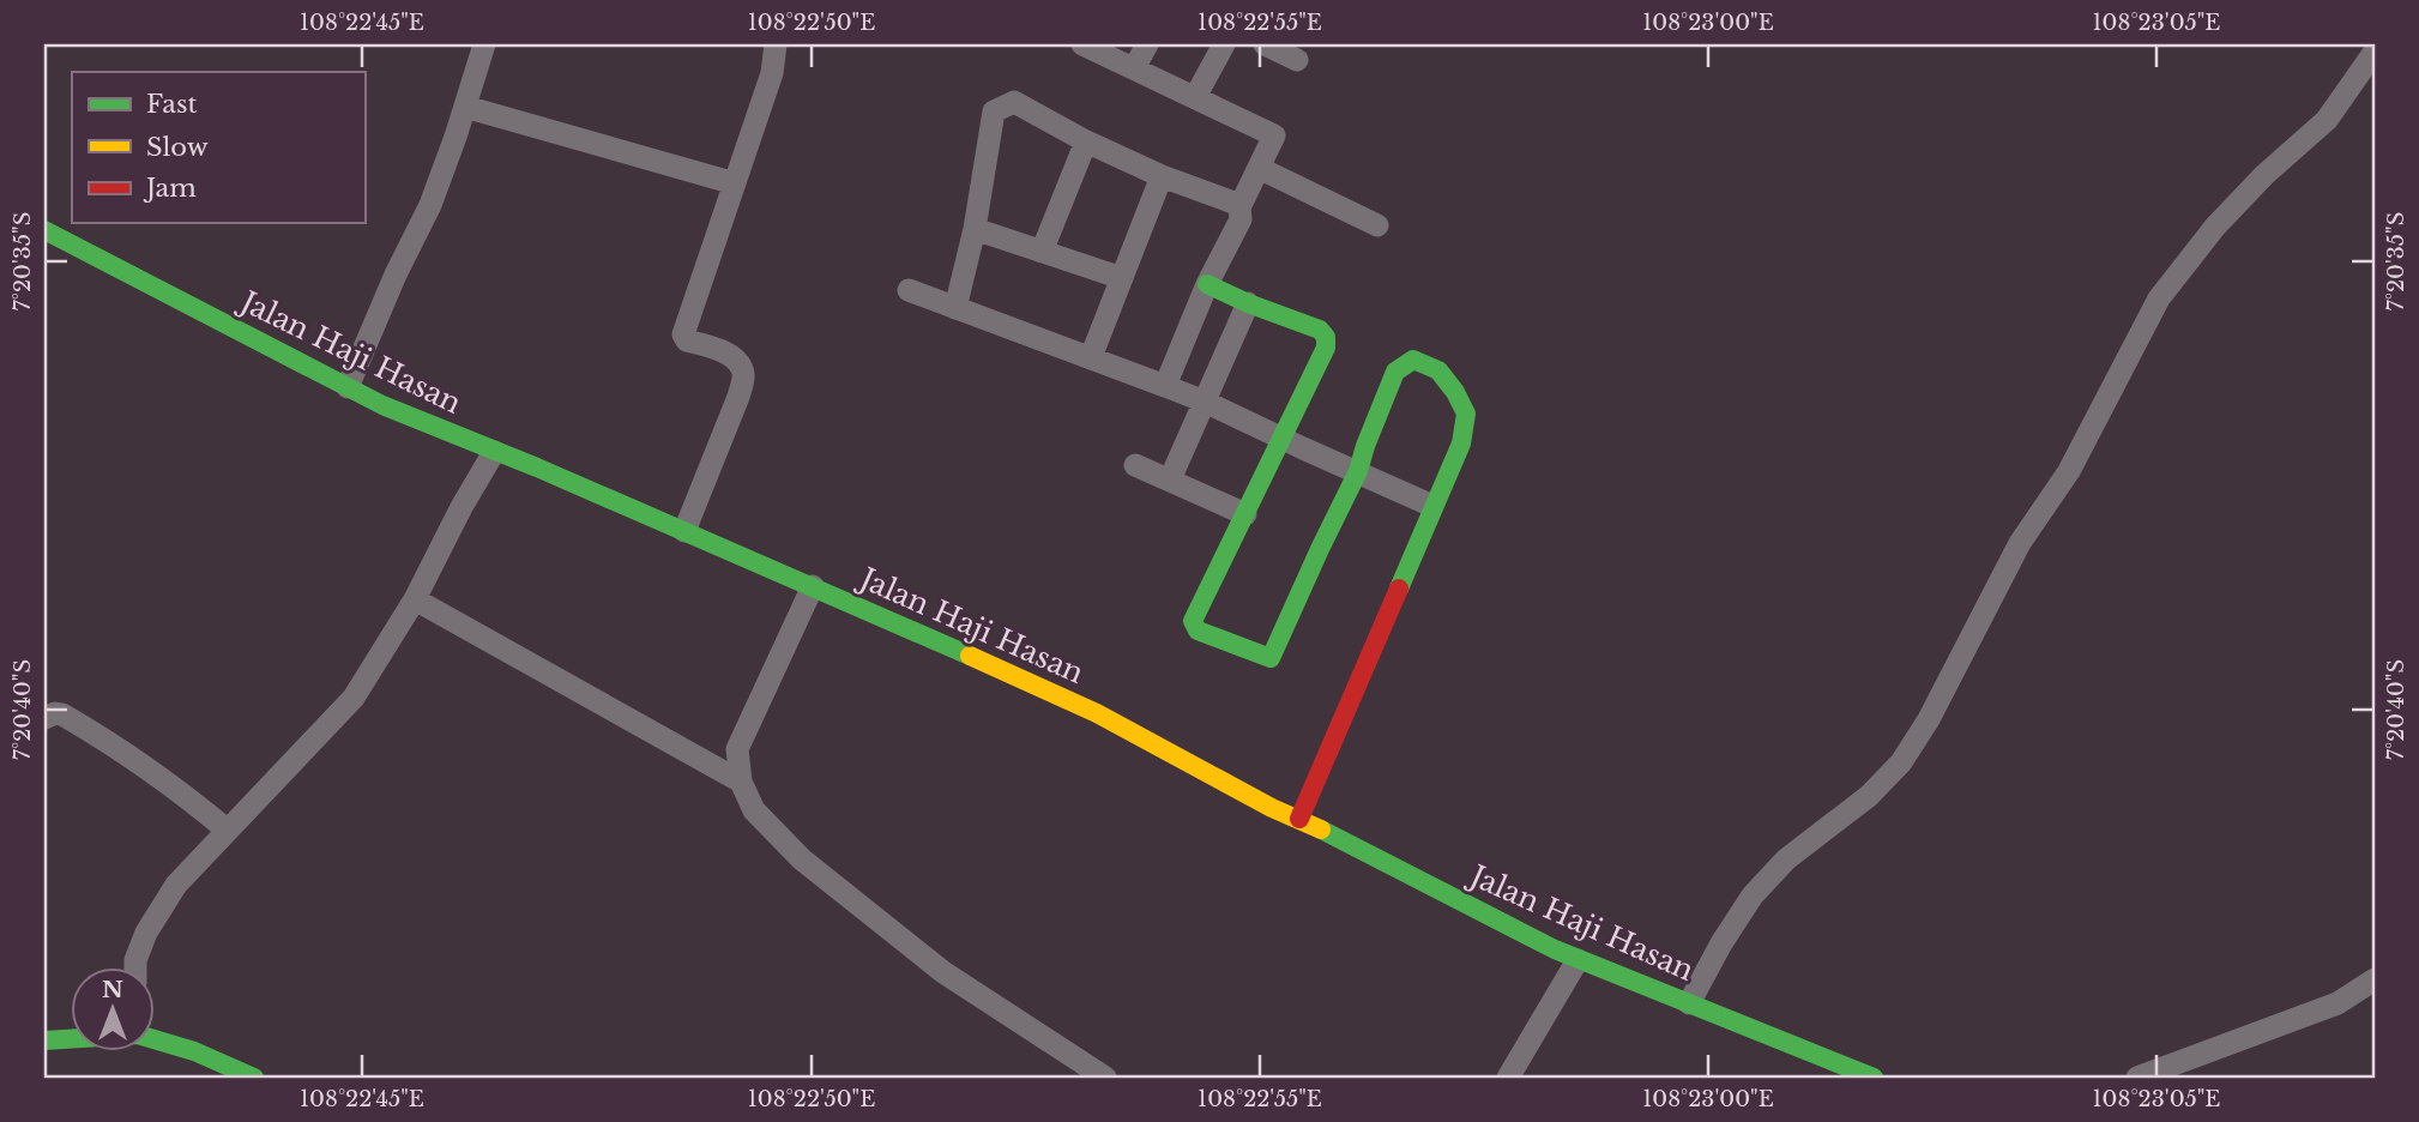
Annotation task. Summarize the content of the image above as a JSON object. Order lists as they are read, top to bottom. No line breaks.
{"streets":{"street":["Jalan Haji Hasan"]},"legend":["Fast","Slow","Jam"],"north":"top","coordinates":["108°22'45\"E","108°22'50\"E","108°22'55\"E","108°23'00\"E","108°23'05\"E","7°20'35\"S","7°20'40\"S"]}
